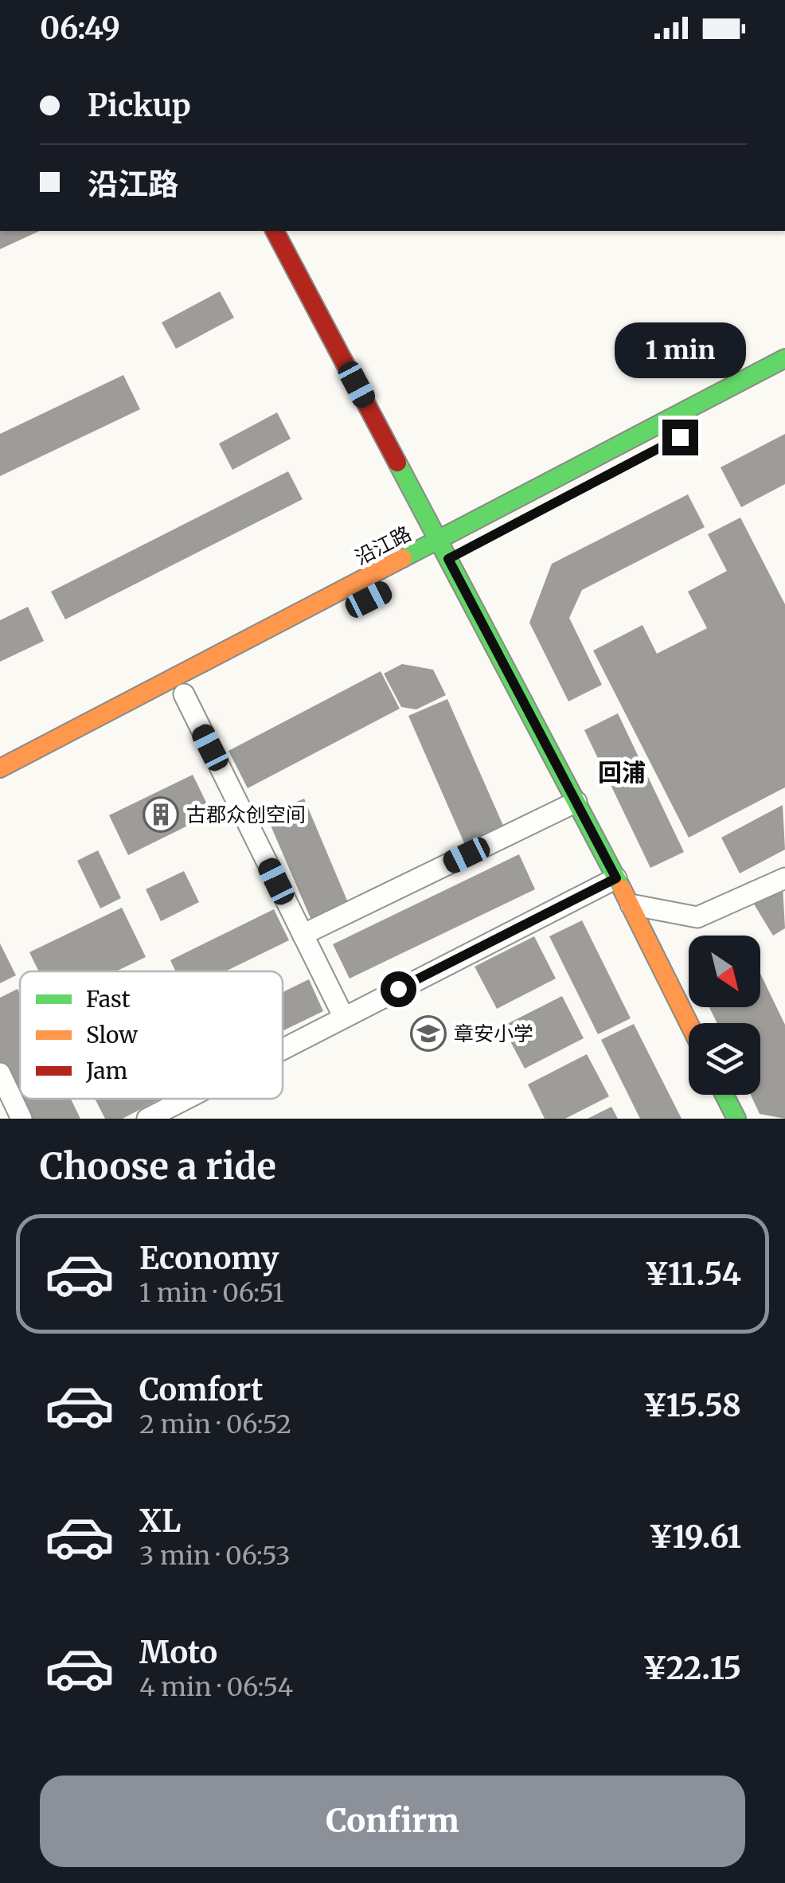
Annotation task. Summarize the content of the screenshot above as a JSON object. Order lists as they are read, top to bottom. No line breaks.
{"streets":{"main road":["沿江路"]},"districts":["回浦"],"places":{"building":["古郡众创空间"],"school or university":["章安小学"]},"legend":["Fast","Slow","Jam"],"north":"bottom right","page":{"status":"06:49","banner":["Pickup","沿江路"],"bubble":"1 min","heading":"Choose a ride","list":[{"name":"Economy","note":"1 min · 06:51","value":"¥11.54"},{"name":"Comfort","note":"2 min · 06:52","value":"¥15.58"},{"name":"XL","note":"3 min · 06:53","value":"¥19.61"},{"name":"Moto","note":"4 min · 06:54","value":"¥22.15"}],"buttons":"Confirm"}}
